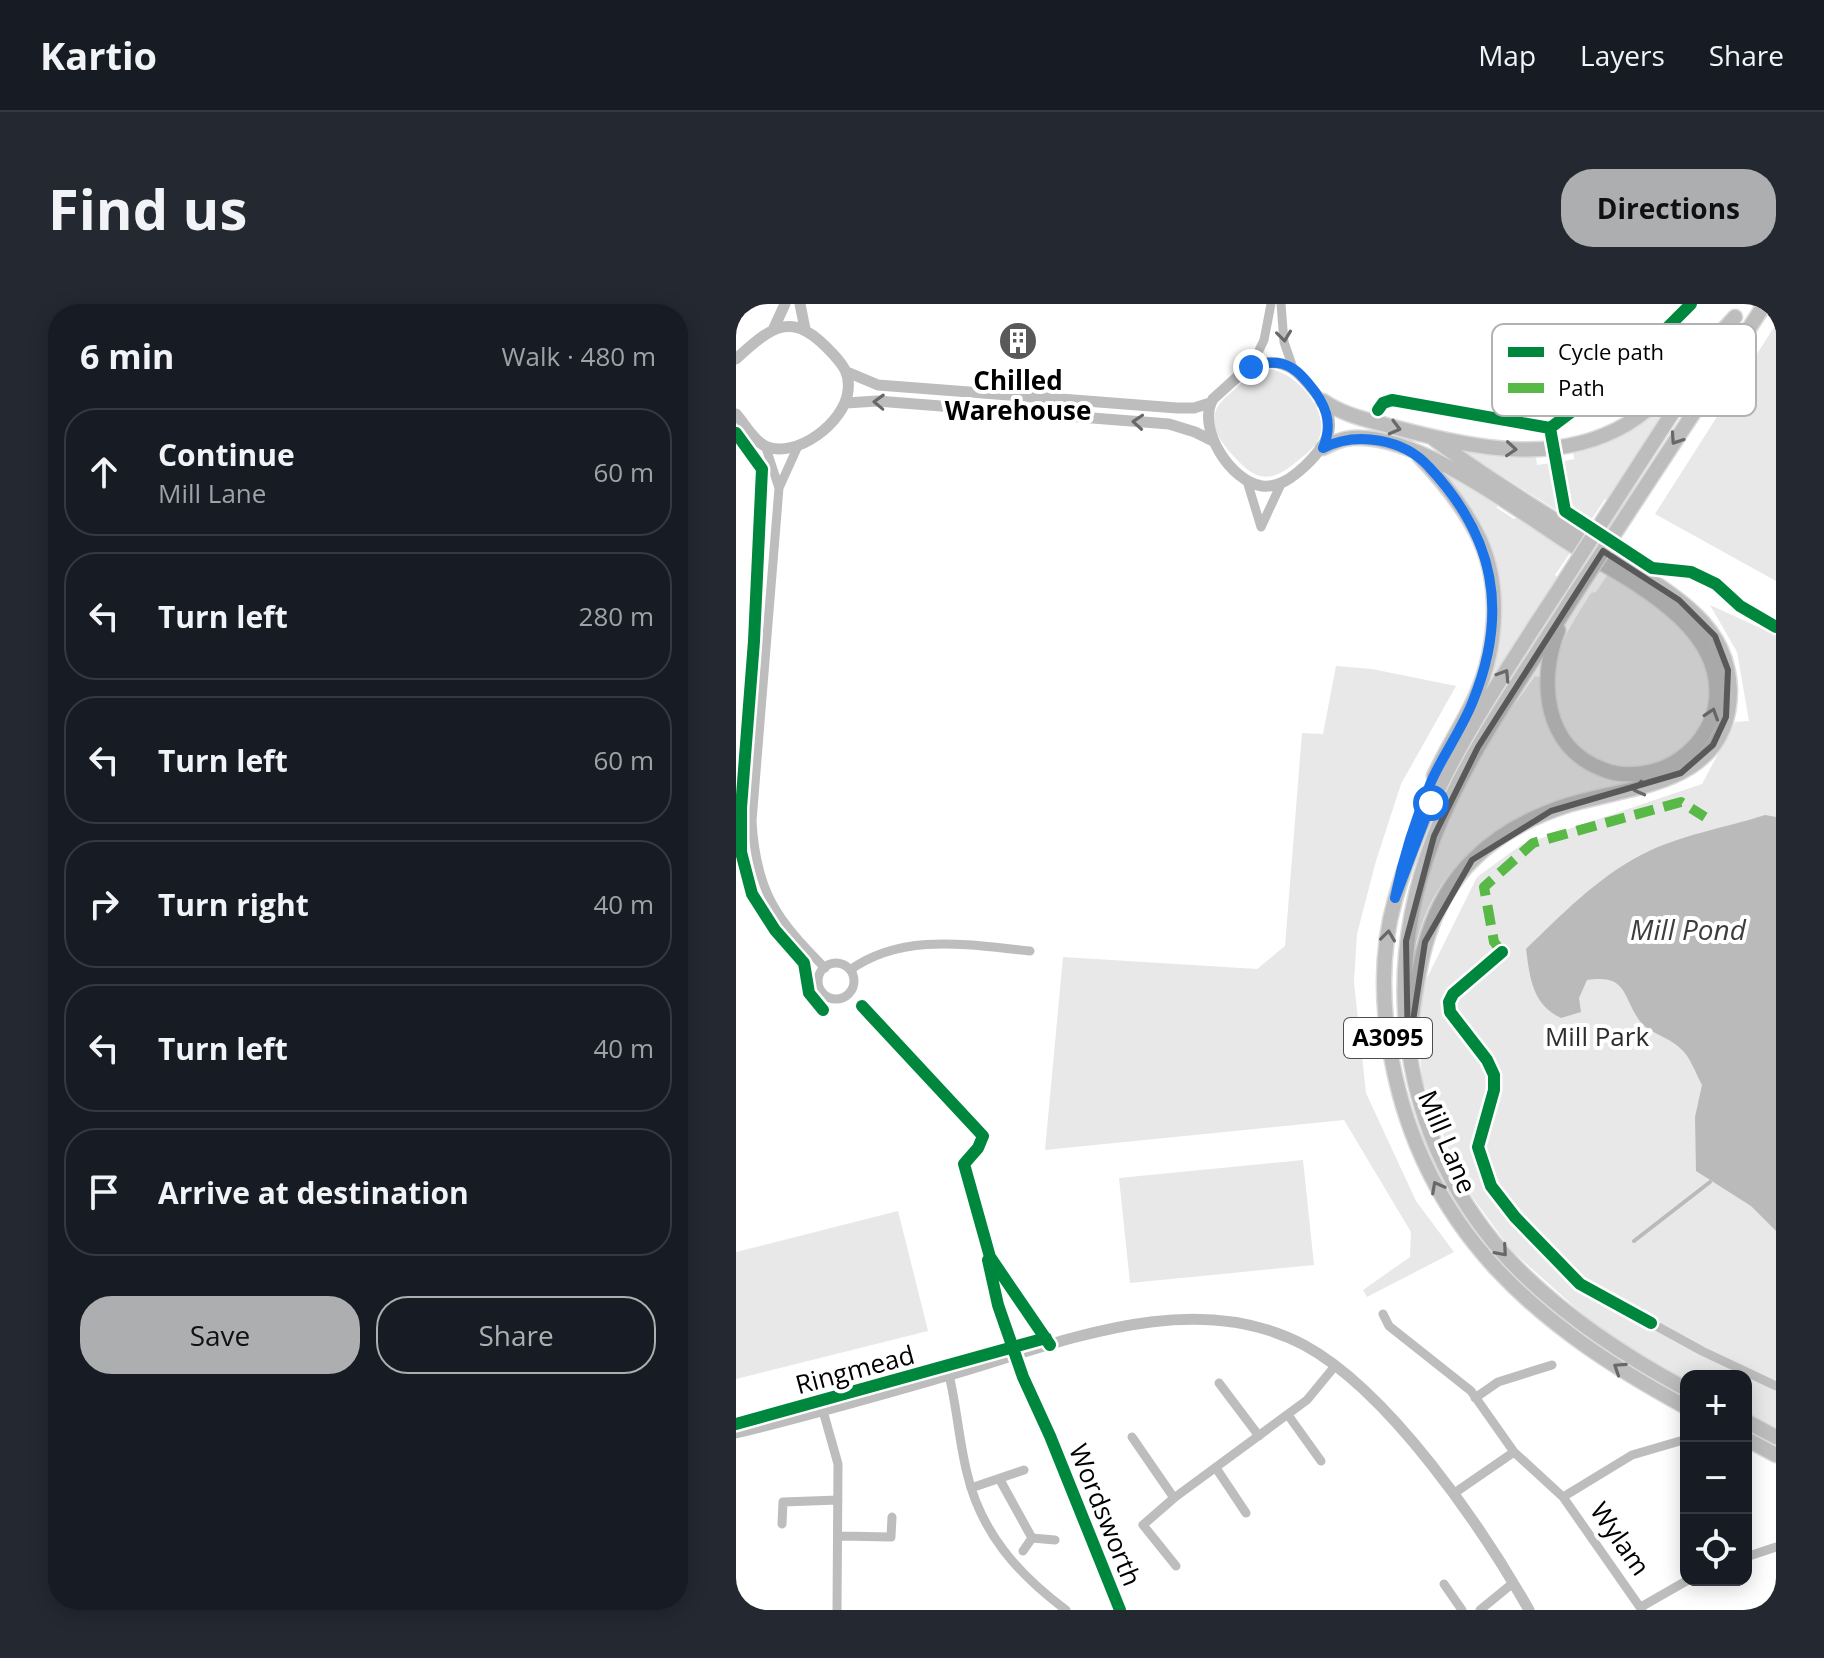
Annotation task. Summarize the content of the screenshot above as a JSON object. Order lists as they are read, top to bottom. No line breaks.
{"streets":{"main road":["A3095","Mill Lane"],"street":["Ringmead","Wylam"],"cycle path":["Wordsworth"]},"crossings":[["A3095","Mill Lane"]],"water":["Mill Pond"],"parks":["Mill Park"],"places":{"building":["Chilled Warehouse"]},"legend":["Cycle path","Path"],"page":{"header":"Kartio","nav":["Map","Layers","Share"],"buttons":["Directions",["Save","Share"]],"title":"Find us","heading":["6 min","Walk · 480 m"],"list":[["Continue","Mill Lane","60 m"],["Turn left","280 m"],["Turn left","60 m"],["Turn right","40 m"],["Turn left","40 m"],"Arrive at destination"],"map_buttons":["+","−"]}}
